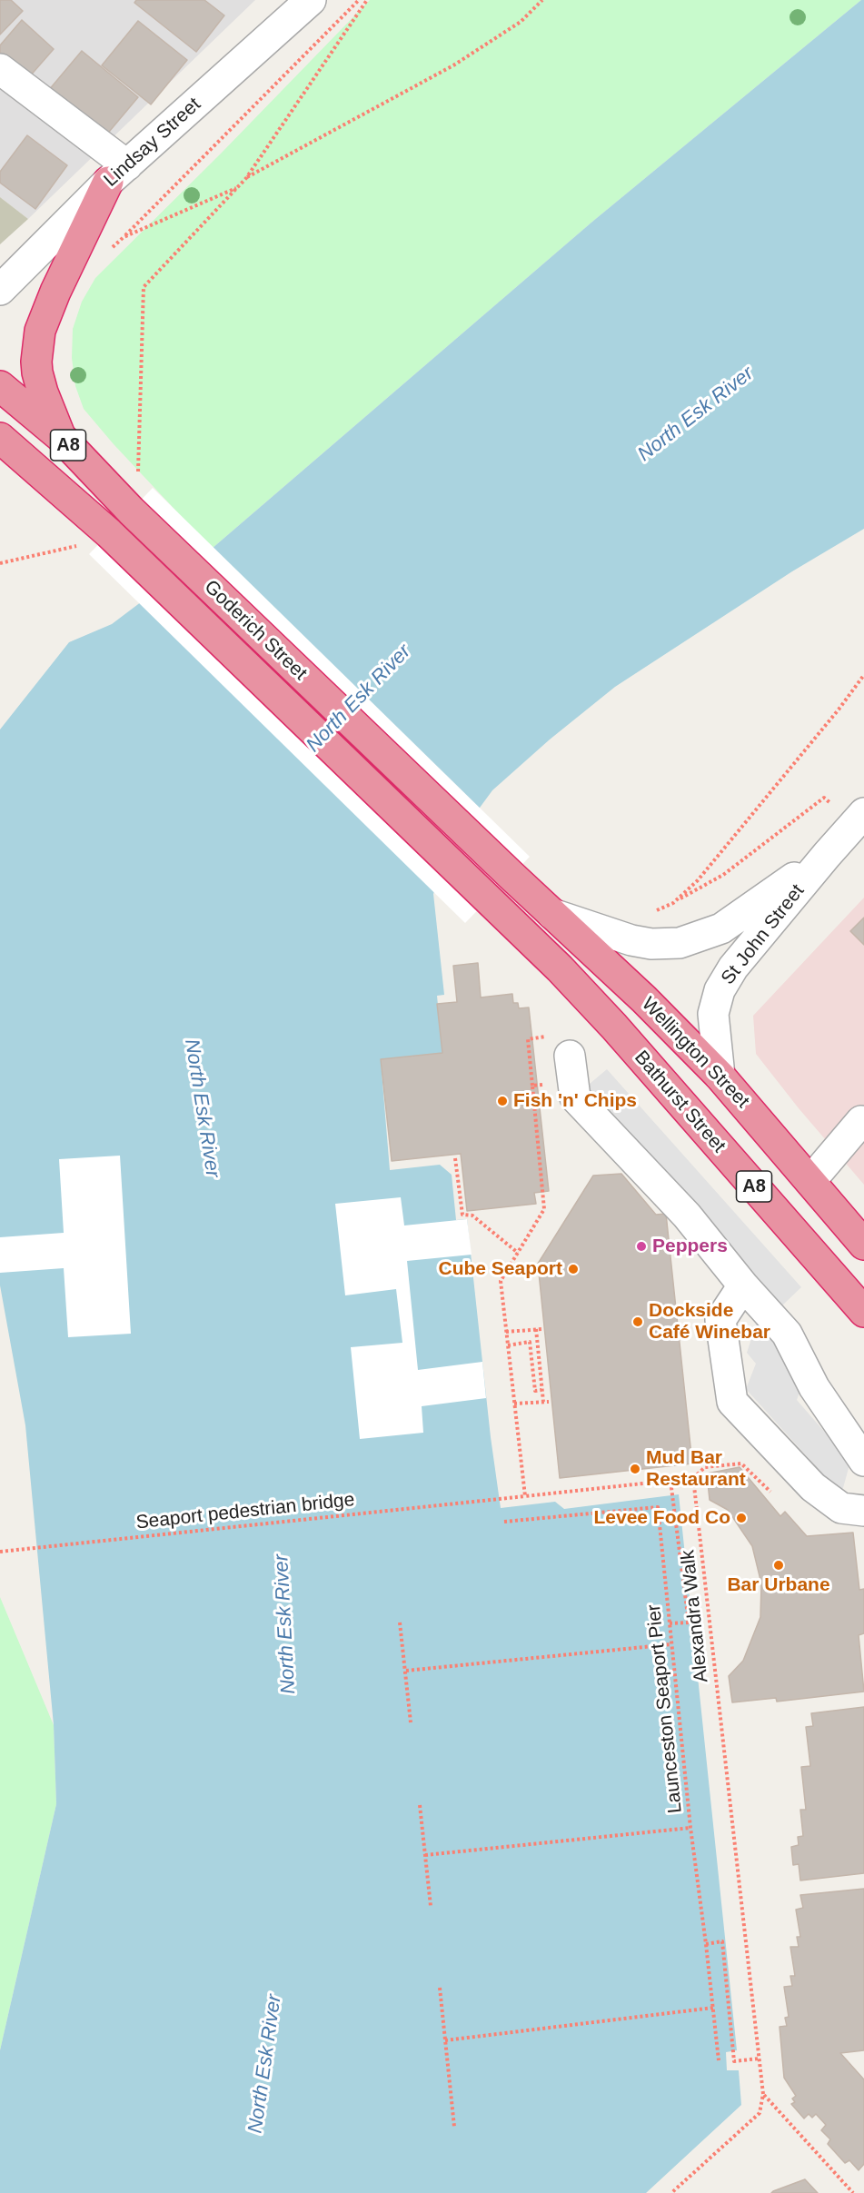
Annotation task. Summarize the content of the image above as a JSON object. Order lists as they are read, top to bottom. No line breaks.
{"streets":{"highway":["A8","Goderich Street","Wellington Street","Bathurst Street"],"street":["Lindsay Street","St John Street"],"path":["Seaport pedestrian bridge","Alexandra Walk","Launceston Seaport Pier"]},"crossings":[["Goderich Street","Wellington Street"],["Goderich Street","Bathurst Street"],["St John Street","Wellington Street"]],"water":["North Esk River"],"places":["Fish 'n' Chips","Peppers","Cube Seaport","Dockside Café Winebar","Mud Bar Restaurant","Levee Food Co","Bar Urbane"]}
